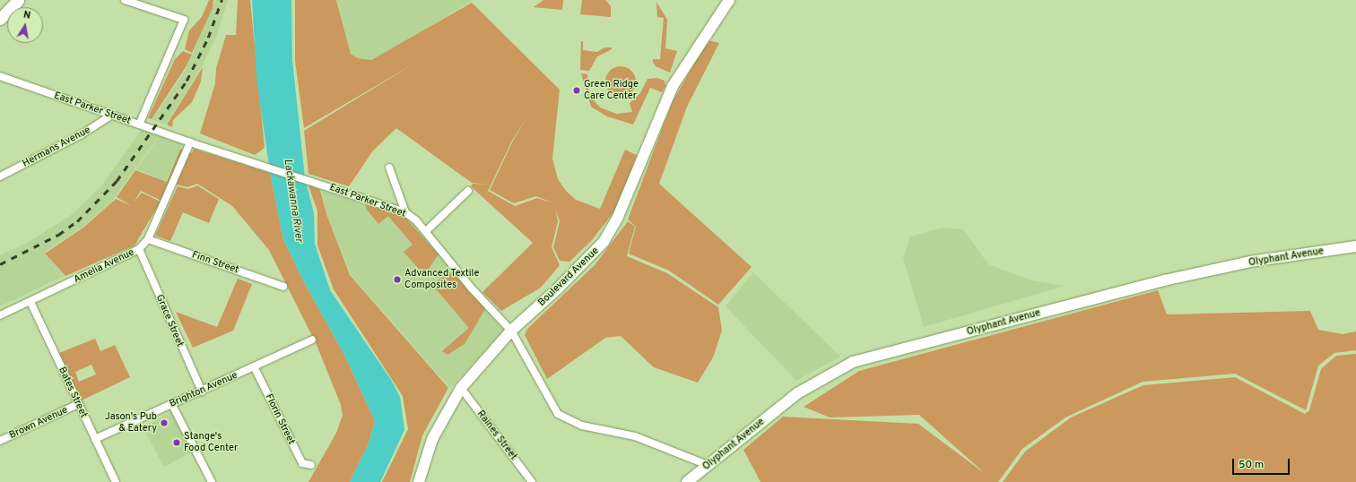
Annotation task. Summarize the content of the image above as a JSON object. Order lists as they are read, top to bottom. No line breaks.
{"streets":{"street":["East Parker Street","Hermans Avenue","Olyphant Avenue","Finn Street","Amelia Avenue","Boulevard Avenue","Grace Street","Brighton Avenue","Bates Street","Florin Street","Brown Avenue","Raines Street"]},"crossings":[["East Parker Street","Hermans Avenue"],["East Parker Street","Olyphant Avenue"],["East Parker Street","Amelia Avenue"],["East Parker Street","Boulevard Avenue"],["Finn Street","Amelia Avenue"],["Amelia Avenue","Grace Street"],["Amelia Avenue","Bates Street"],["Boulevard Avenue","Raines Street"],["Grace Street","Brighton Avenue"],["Brighton Avenue","Bates Street"],["Brighton Avenue","Florin Street"],["Bates Street","Brown Avenue"]],"water":["Lackawanna River"],"places":["Green Ridge Care Center","Advanced Textile Composites","Jason's Pub & Eatery","Stange's Food Center"],"scale_bar":"50 m","north":"top"}
